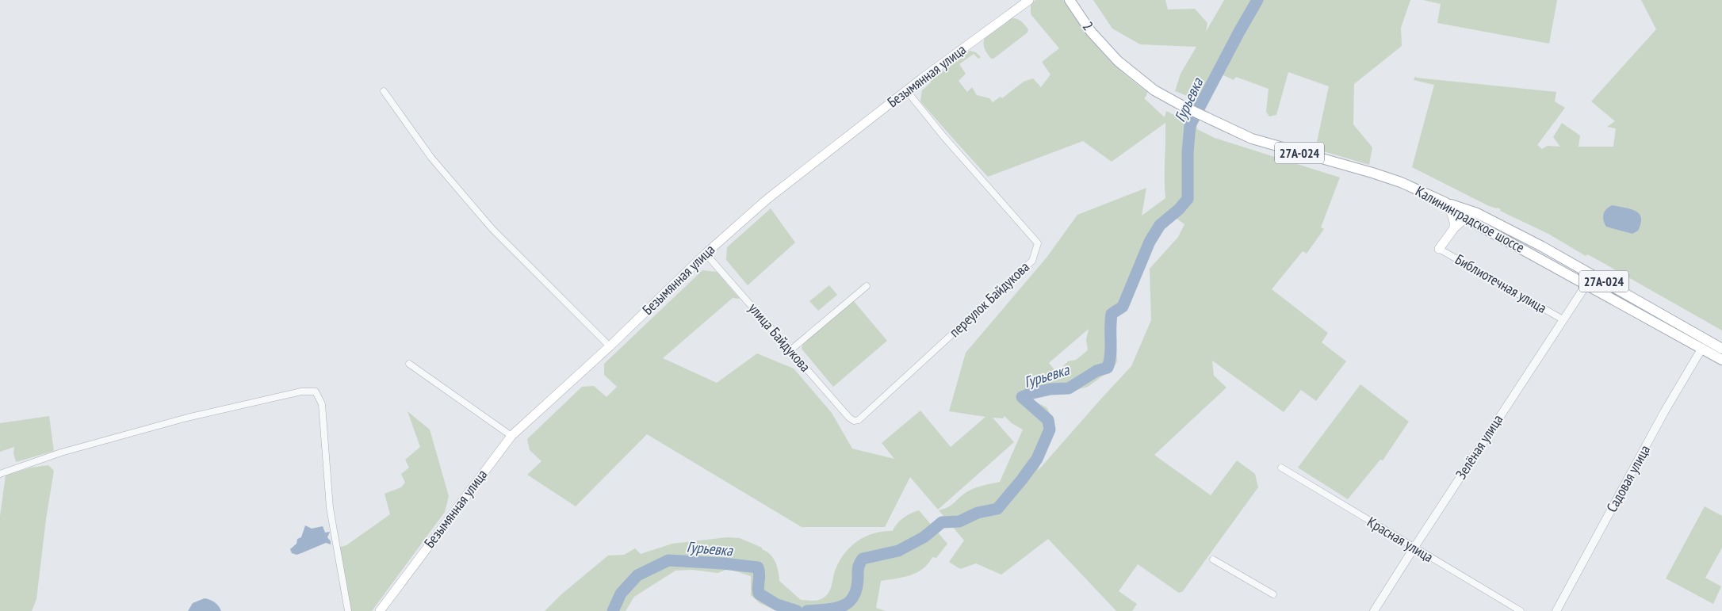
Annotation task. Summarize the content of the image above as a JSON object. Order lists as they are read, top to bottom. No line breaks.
{"streets":{"main road":["2","Безымянная улица","27А-024","Калининградское шоссе"],"street":["Библиотечная улица","переулок Байдукова","улица Байдукова","Зелёная улица","Садовая улица","Красная улица"]},"crossings":[["2","Калининградское шоссе"],["Безымянная улица","переулок Байдукова"],["Безымянная улица","улица Байдукова"],["27А-024","Калининградское шоссе"],["Калининградское шоссе","Зелёная улица"],["Калининградское шоссе","Садовая улица"],["Библиотечная улица","Зелёная улица"],["переулок Байдукова","улица Байдукова"],["Зелёная улица","Красная улица"]],"water":["Гурьевка"]}
